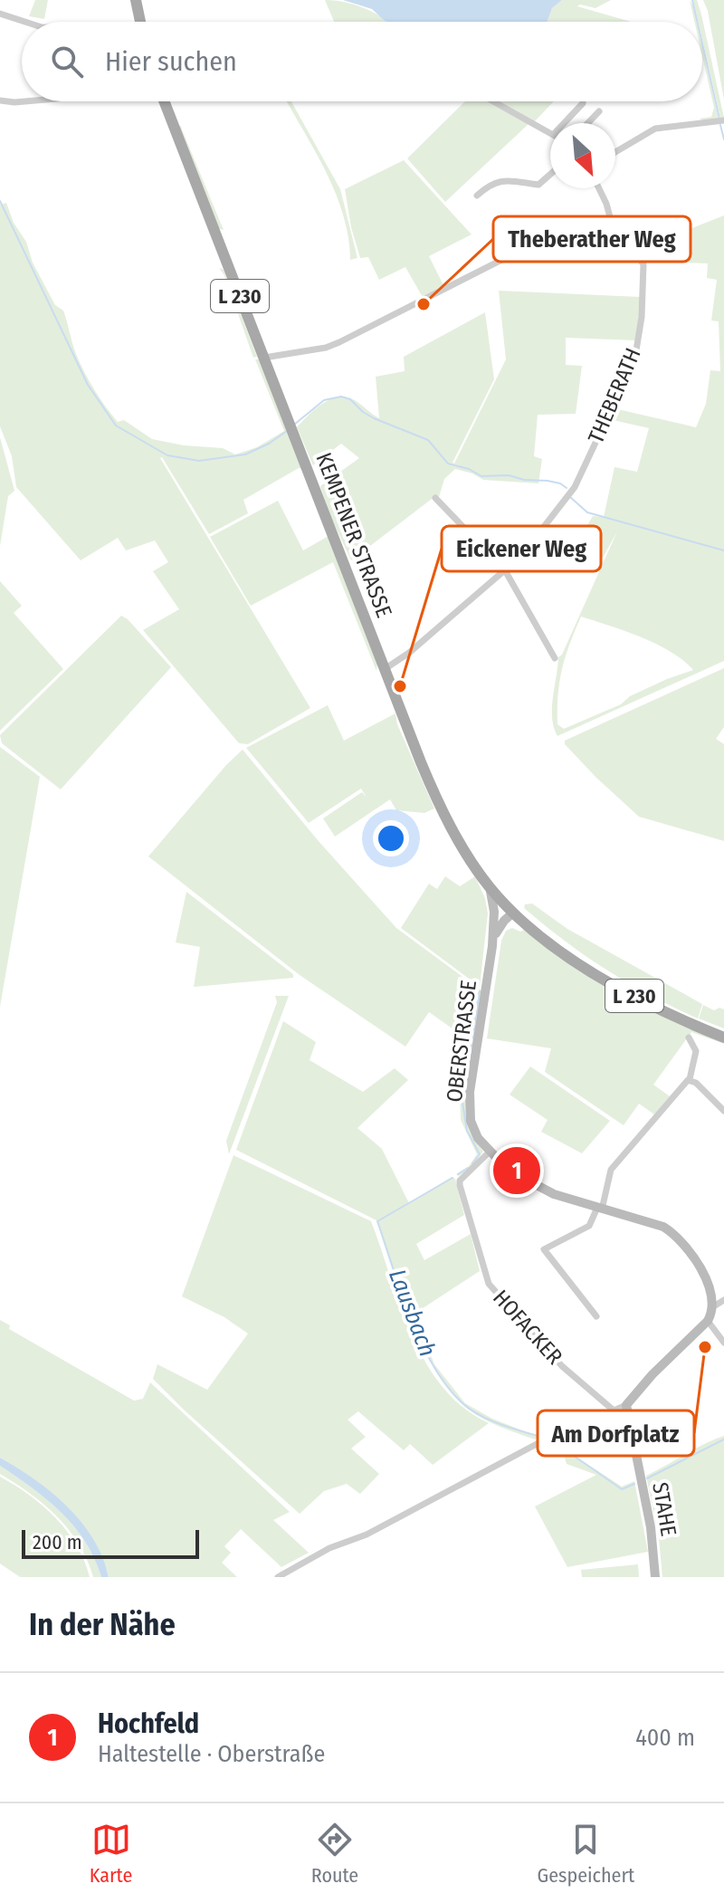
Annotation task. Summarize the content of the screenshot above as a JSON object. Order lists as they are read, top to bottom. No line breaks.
{"streets":{"main road":["L 230","KEMPENER STRASSE"],"street":["THEBERATH","OBERSTRASSE","HOFACKER","STAHE"]},"crossings":[["THEBERATH","KEMPENER STRASSE"],["KEMPENER STRASSE","OBERSTRASSE"],["OBERSTRASSE","HOFACKER"]],"water":["Lausbach"],"places":["Theberather Weg","Eickener Weg","Am Dorfplatz"],"scale_bar":"200 m","north":"bottom right","page":{"search":"Hier suchen","pins":"1","scale":"200 m","heading":"In der Nähe","list":[{"mark":"1","name":"Hochfeld","note":"Haltestelle · Oberstraße","value":"400 m"}],"nav":["Karte","Route","Gespeichert"]}}
